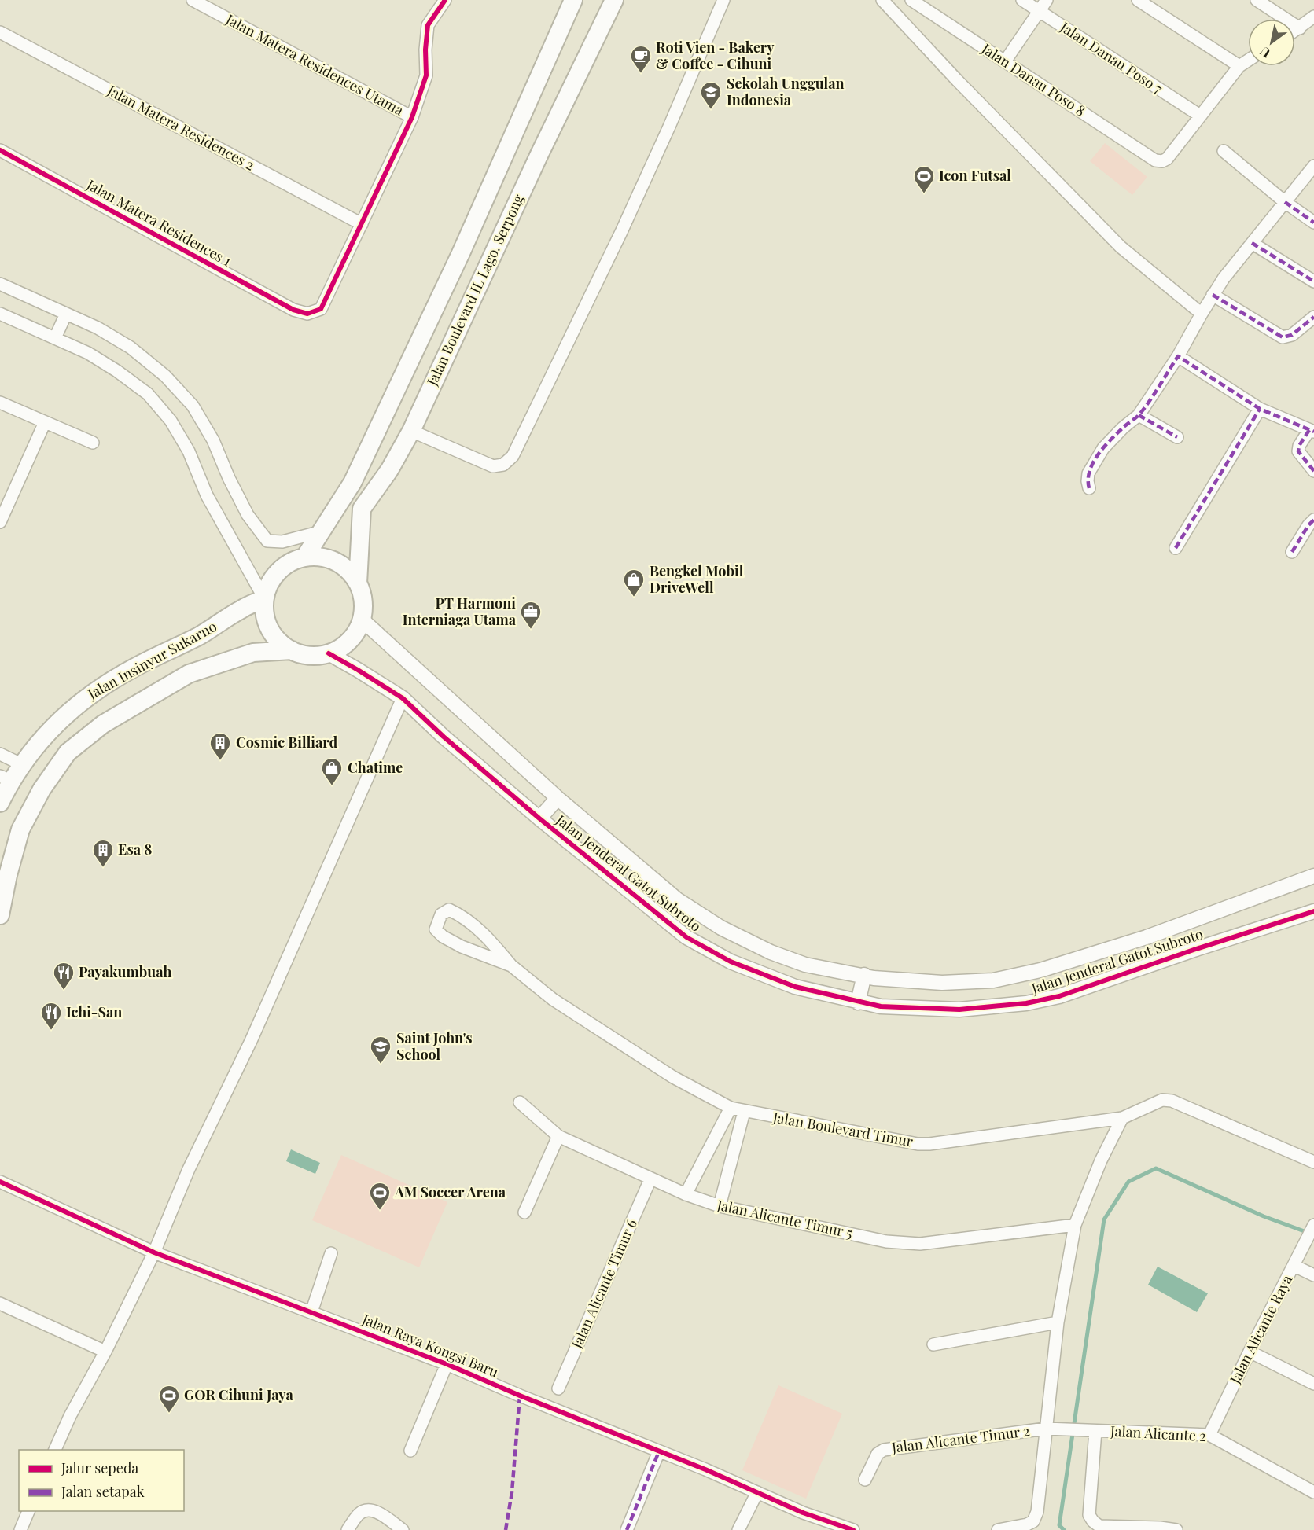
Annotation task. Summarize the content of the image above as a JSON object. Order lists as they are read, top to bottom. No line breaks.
{"streets":{"main road":["Jalan Boulevard IL Lago. Serpong","Jalan Insinyur Sukarno"],"street":["Jalan Danau Poso 7","Jalan Matera Residences Utama","Jalan Danau Poso 8","Jalan Matera Residences 2","Jalan Matera Residences 1","Jalan Jenderal Gatot Subroto","Jalan Boulevard Timur","Jalan Alicante Timur 5","Jalan Alicante Timur 6","Jalan Alicante Raya","Jalan Raya Kongsi Baru","Jalan Alicante 2","Jalan Alicante Timur 2"]},"crossings":[["Jalan Danau Poso 7","Jalan Danau Poso 8"],["Jalan Matera Residences 2","Jalan Matera Residences 1"],["Jalan Boulevard IL Lago. Serpong","Jalan Insinyur Sukarno"],["Jalan Boulevard IL Lago. Serpong","Jalan Jenderal Gatot Subroto"],["Jalan Insinyur Sukarno","Jalan Jenderal Gatot Subroto"],["Jalan Alicante Timur 5","Jalan Alicante Timur 6"],["Jalan Alicante Raya","Jalan Alicante 2"],["Jalan Alicante 2","Jalan Alicante Timur 2"]],"places":{"cafe":["Roti Vien - Bakery & Coffee - Cihuni"],"school or university":["Sekolah Unggulan Indonesia","Saint John's School"],"sports":["Icon Futsal","AM Soccer Arena","GOR Cihuni Jaya"],"shop":["Bengkel Mobil DriveWell","Chatime"],"office":["PT Harmoni Interniaga Utama"],"building":["Cosmic Billiard","Esa 8"],"restaurant":["Payakumbuah","Ichi-San"]},"legend":["Jalur sepeda","Jalan setapak"],"north":"bottom left"}
